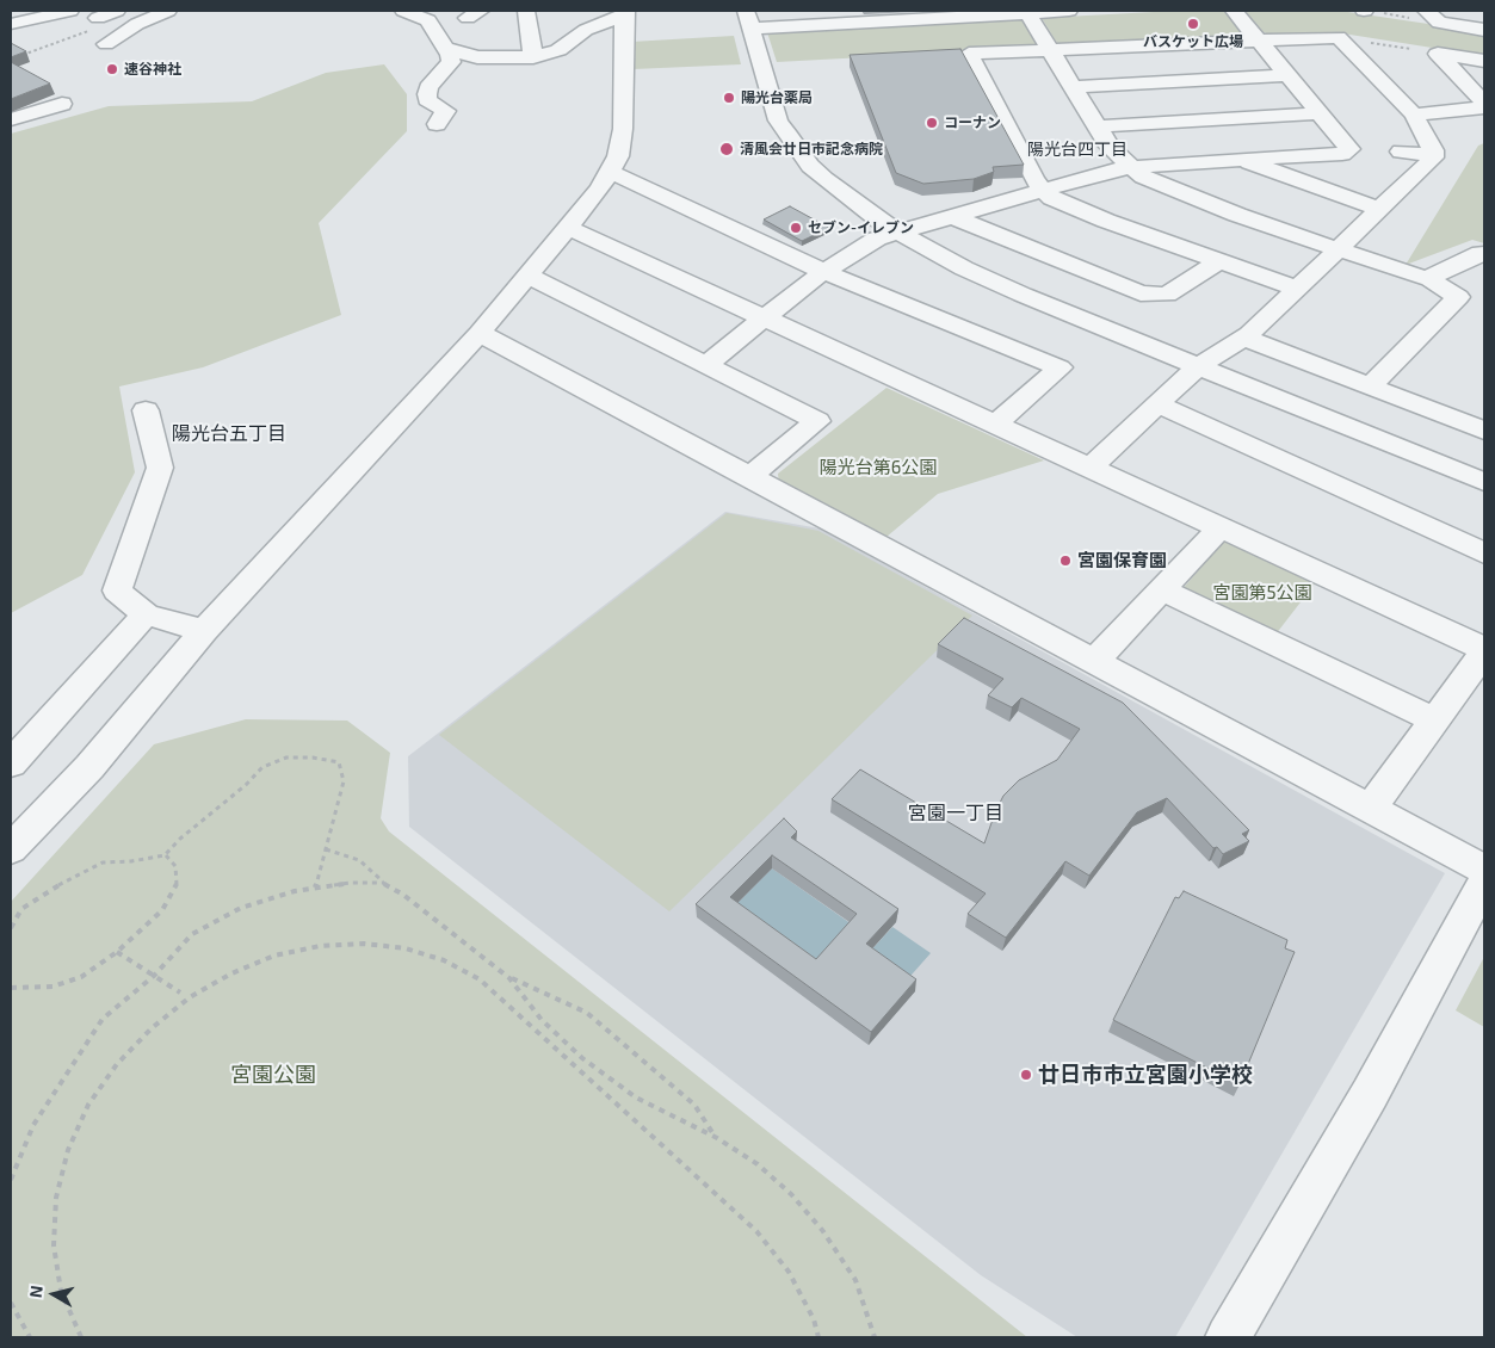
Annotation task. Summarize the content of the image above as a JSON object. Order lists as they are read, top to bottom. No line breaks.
{"districts":["陽光台四丁目","陽光台五丁目","宮園一丁目"],"parks":["陽光台第6公園","宮園第5公園","宮園公園"],"places":["バスケット広場","速谷神社","陽光台薬局","コーナン","清風会廿日市記念病院","セブン-イレブン","宮園保育園","廿日市市立宮園小学校"],"north":"left"}
